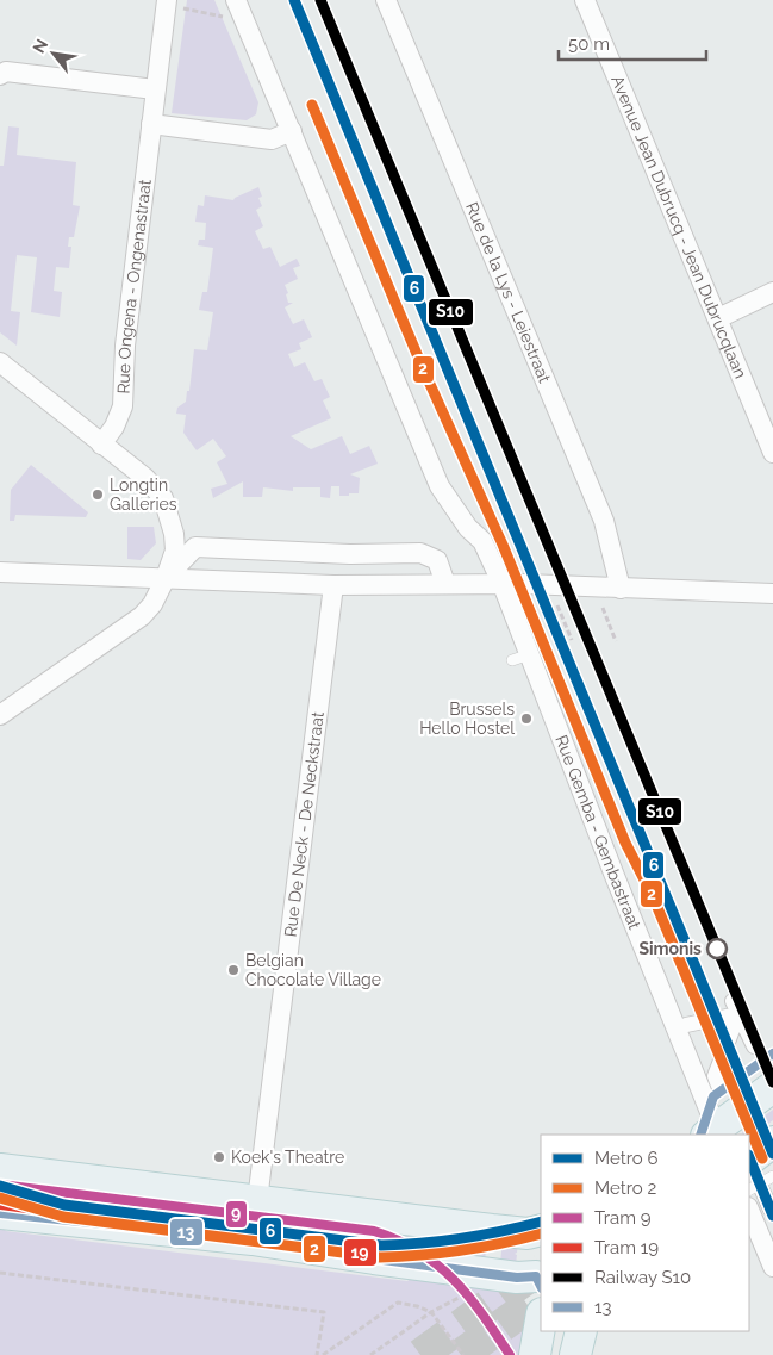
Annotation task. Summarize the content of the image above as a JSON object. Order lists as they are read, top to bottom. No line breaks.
{"streets":{"street":["Avenue Jean Dubrucq - Jean Dubrucqlaan","Rue Ongena - Ongenastraat","Rue de la Lys - Leiestraat","Rue De Neck - De Neckstraat","Rue Gemba - Gembastraat"]},"places":["Longtin Galleries","Brussels Hello Hostel","Simonis","Belgian Chocolate Village","Koek's Theatre"],"lines":["metro line 6","rail line S10","metro line 2","transit line 13","tram line 9","tram line 19"],"legend":["Metro 6","Metro 2","Tram 9","Tram 19","Railway S10","13"],"scale_bar":"50 m","north":"top left"}
